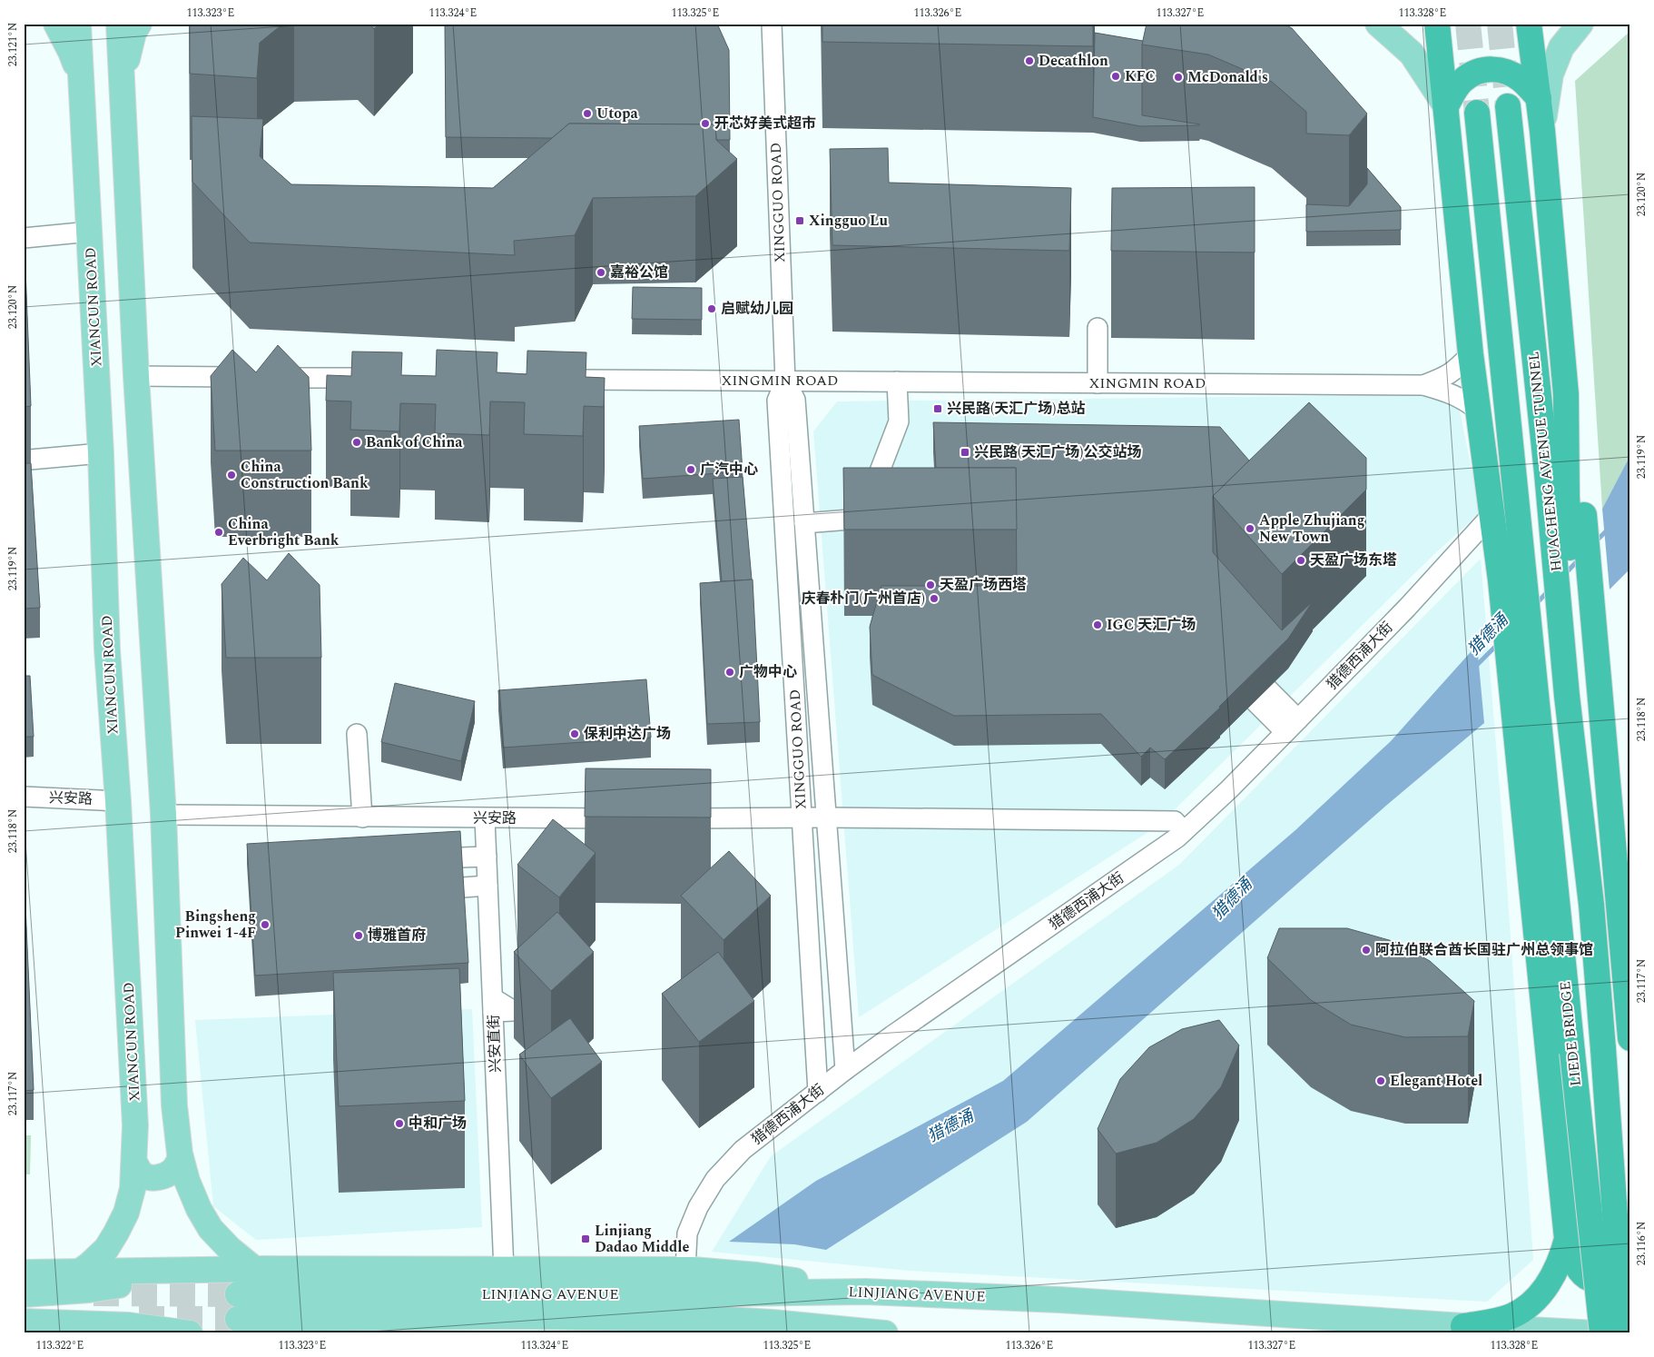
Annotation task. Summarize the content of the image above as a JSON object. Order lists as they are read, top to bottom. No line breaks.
{"streets":{"highway":["HUACHENG AVENUE TUNNEL","LIEDE BRIDGE"],"main road":["XIANCUN ROAD","LINJIANG AVENUE"],"street":["XINGGUO ROAD","XINGMIN ROAD","猎德西浦大街","兴安路","兴安直街"]},"crossings":[["XINGGUO ROAD","XINGMIN ROAD"],["XINGGUO ROAD","猎德西浦大街"],["XIANCUN ROAD","兴安路"],["HUACHENG AVENUE TUNNEL","LIEDE BRIDGE"],["兴安路","兴安直街"]],"water":["猎德涌"],"places":{"other":["Decathlon","KFC","McDonald's","Utopa","开芯好美式超市","嘉裕公馆","启赋幼儿园","Bank of China","广汽中心","China Construction Bank","Apple Zhujiang New Town","China Everbright Bank","天盈广场东塔","天盈广场西塔","庆春朴门(广州首店)","IGC 天汇广场","广物中心","保利中达广场","Bingsheng Pinwei 1-4F","博雅首府","阿拉伯联合酋长国驻广州总领事馆","Elegant Hotel","中和广场"],"transit":["Xingguo Lu","兴民路(天汇广场)总站","兴民路(天汇广场)公交站场","Linjiang Dadao Middle"]},"coordinates":["113.323°E","113.324°E","113.325°E","113.326°E","113.327°E","113.328°E","23.121°N","23.120°N","23.119°N","23.118°N","23.117°N","23.116°N","113.322°E"]}
